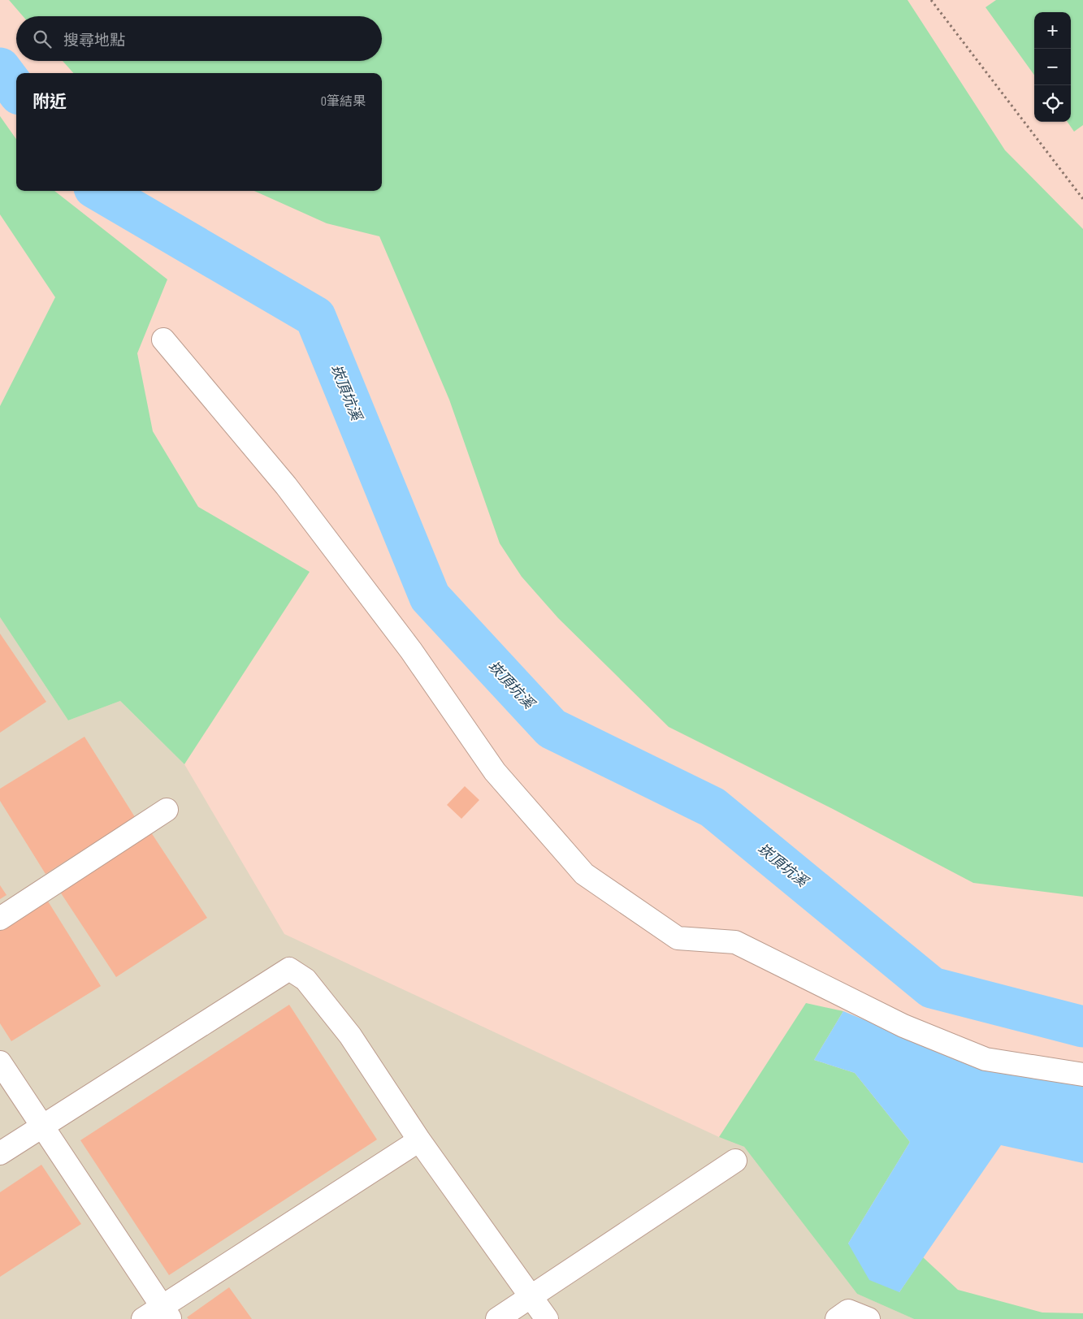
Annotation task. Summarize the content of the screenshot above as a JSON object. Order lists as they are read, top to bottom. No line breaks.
{"water":["崁頂坑溪"],"page":{"map_buttons":["+","−"],"search":"搜尋地點","heading":["附近","0筆結果"]}}
